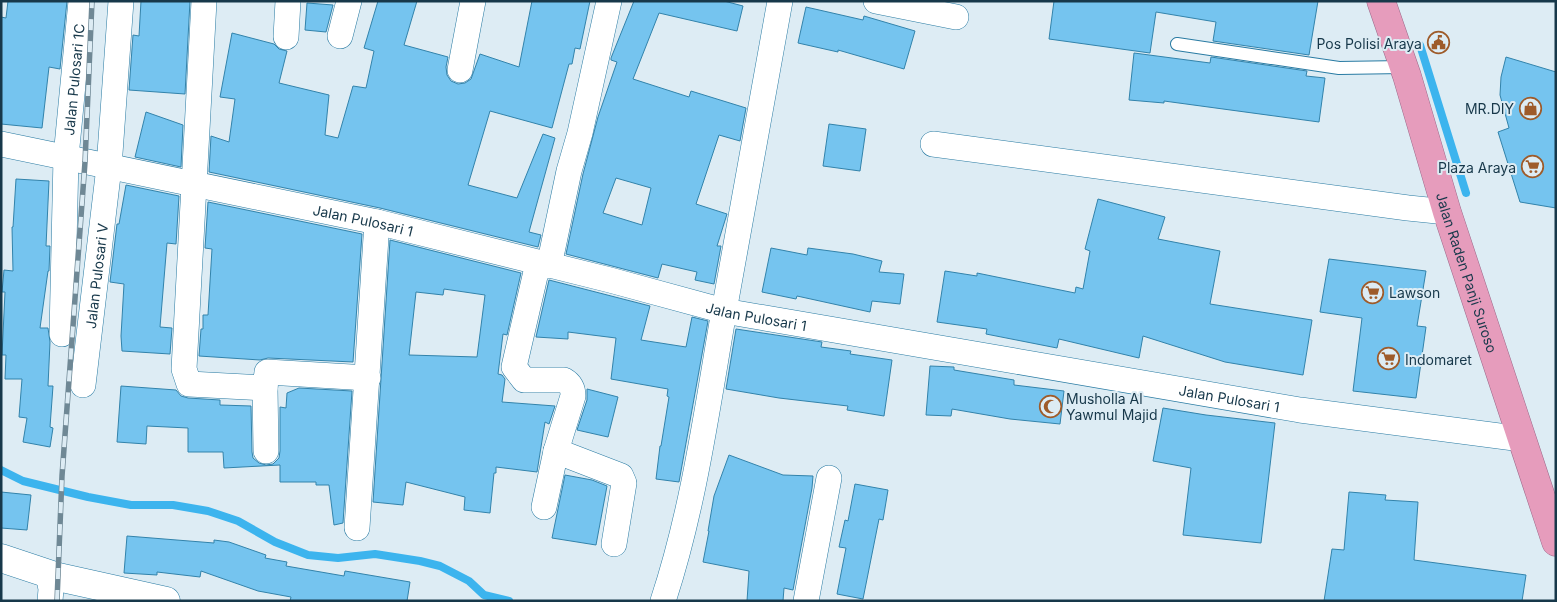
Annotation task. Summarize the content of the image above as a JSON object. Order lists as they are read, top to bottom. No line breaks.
{"streets":{"highway":["Jalan Raden Panji Suroso"],"street":["Jalan Pulosari 1C","Jalan Pulosari 1","Jalan Pulosari V"]},"crossings":[["Jalan Pulosari 1C","Jalan Pulosari 1"],["Jalan Pulosari 1","Jalan Raden Panji Suroso"],["Jalan Pulosari 1","Jalan Pulosari V"]],"places":{"public building":["Pos Polisi Araya"],"shop":["MR.DIY"],"supermarket":["Plaza Araya","Lawson","Indomaret"],"mosque":["Musholla Al Yawmul Majid"]}}
